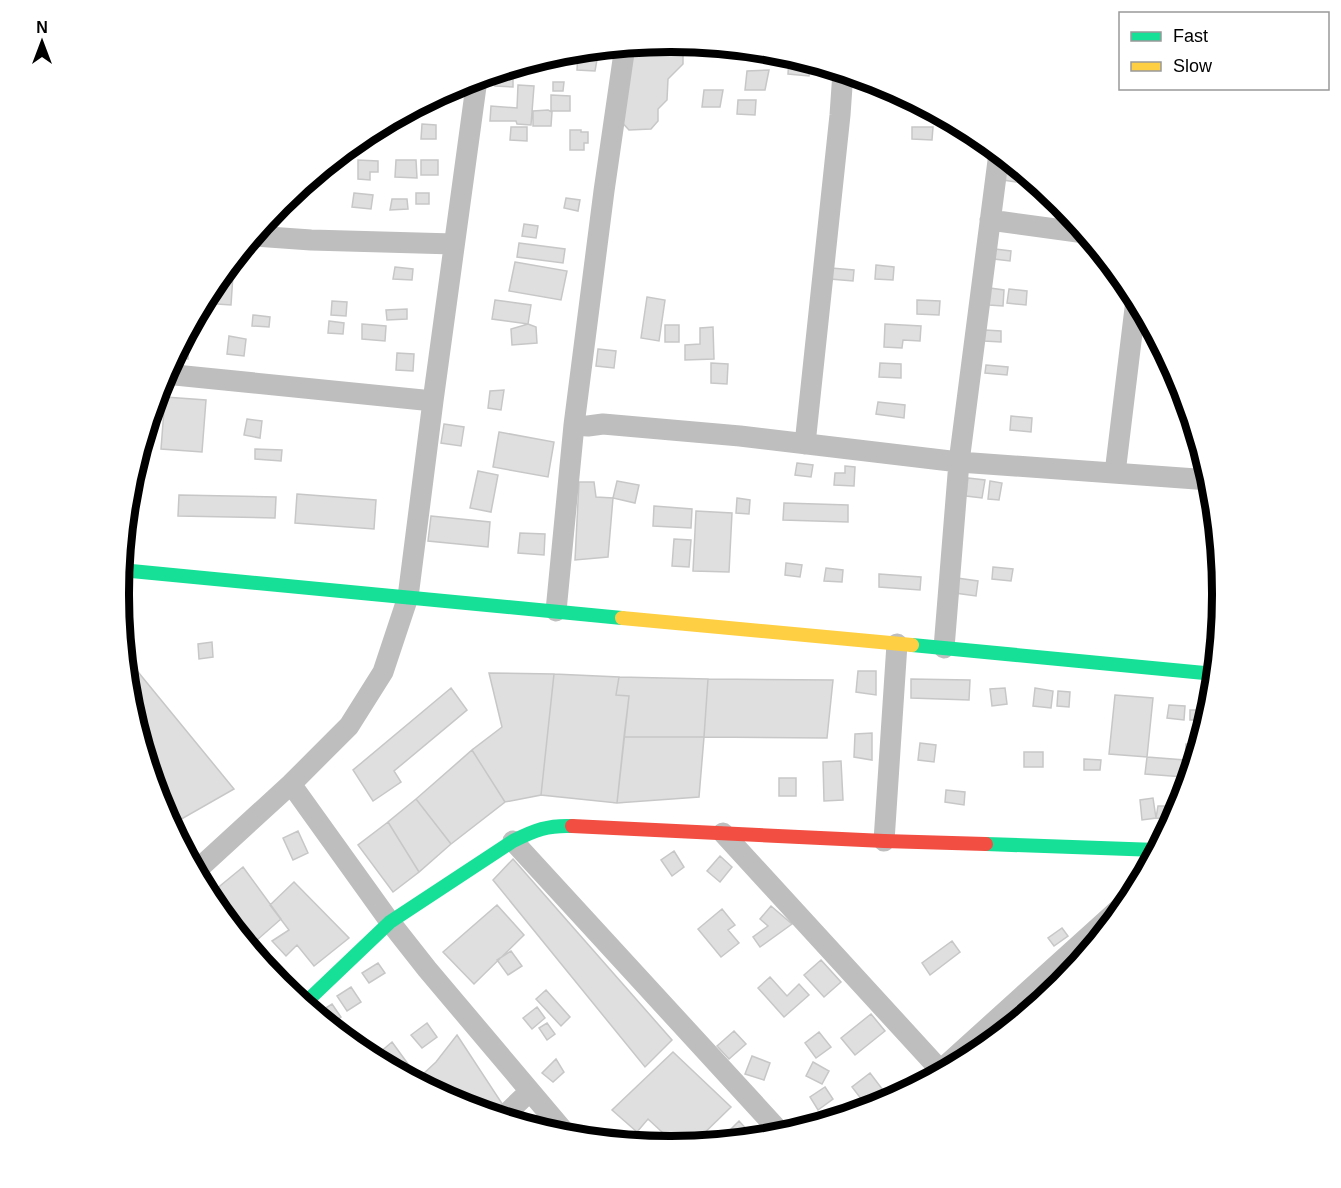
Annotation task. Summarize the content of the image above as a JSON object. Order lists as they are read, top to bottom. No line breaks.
{"legend":["Fast","Slow"],"north":"top"}
